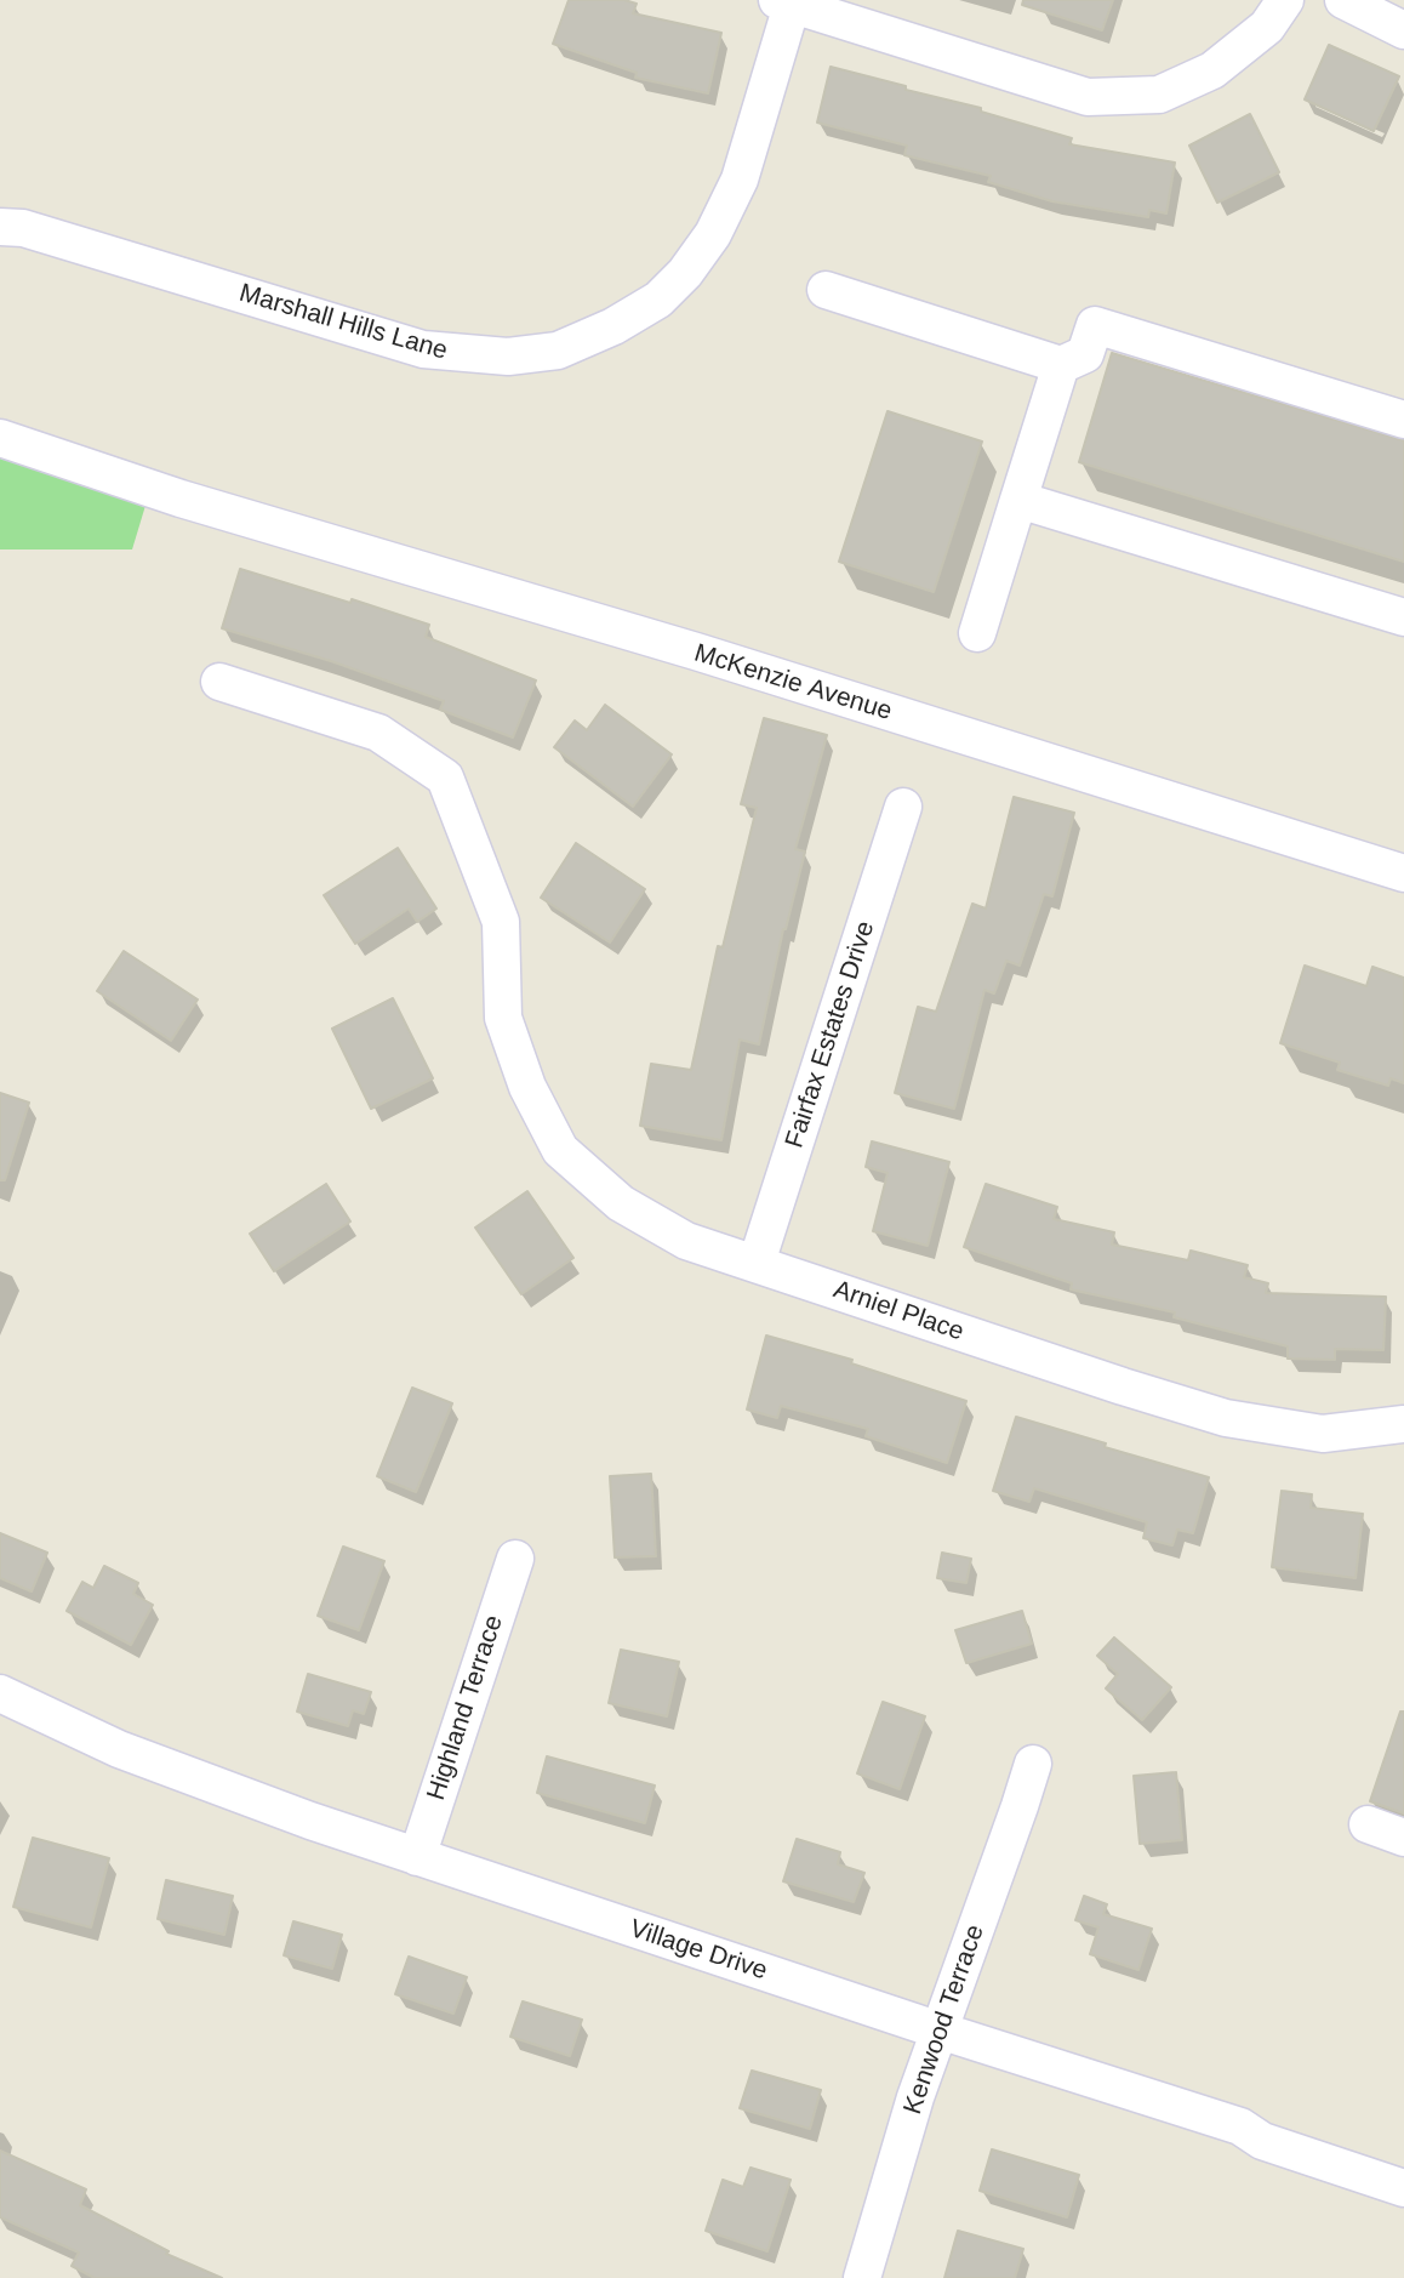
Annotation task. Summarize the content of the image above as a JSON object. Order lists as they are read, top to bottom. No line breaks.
{"streets":{"street":["Marshall Hills Lane","McKenzie Avenue","Fairfax Estates Drive","Arniel Place","Highland Terrace","Village Drive","Kenwood Terrace"]},"crossings":[["Fairfax Estates Drive","Arniel Place"],["Highland Terrace","Village Drive"],["Village Drive","Kenwood Terrace"]]}
